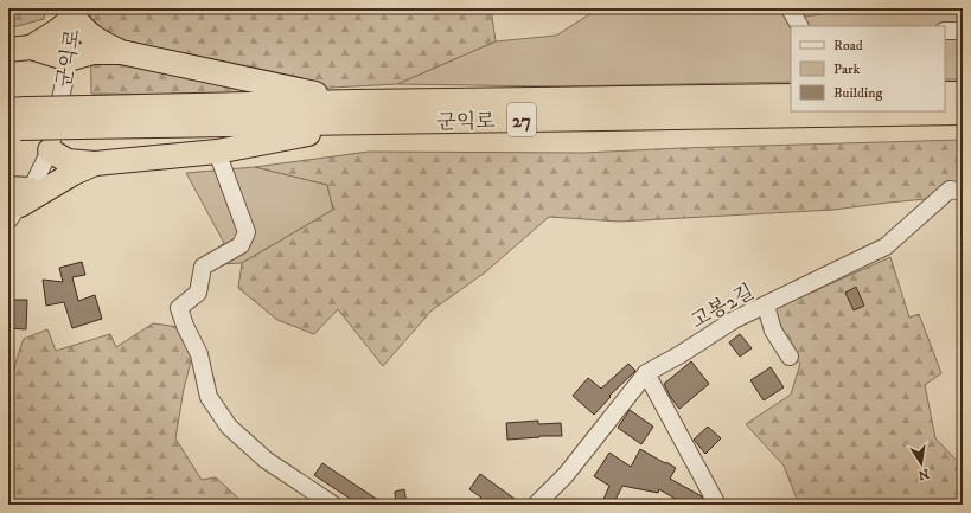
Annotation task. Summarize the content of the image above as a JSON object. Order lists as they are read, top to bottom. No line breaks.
{"streets":{"highway":["군익로","27"],"street":["고봉2길"]},"legend":["Road","Park","Building"],"north":"bottom"}
